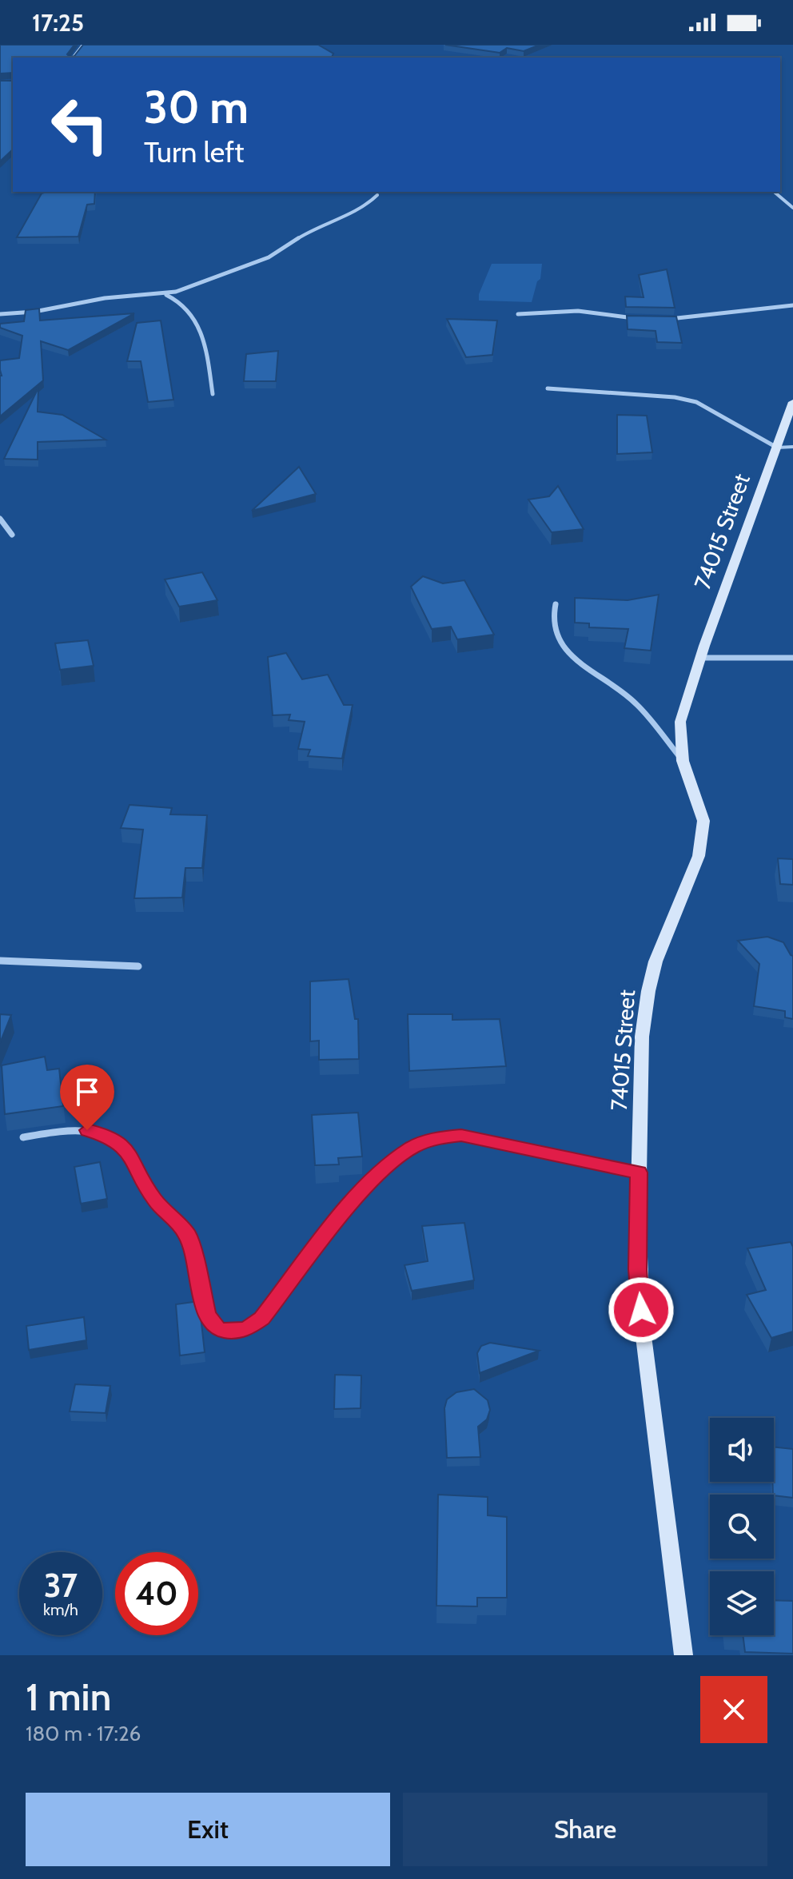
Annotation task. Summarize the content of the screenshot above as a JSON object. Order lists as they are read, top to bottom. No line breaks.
{"streets":{"street":["74015 Street"]},"page":{"status":"17:25","turn":["30 m","Turn left"],"speed":"37 km/h","limit":"40","heading":["1 min","180 m · 17:26"],"buttons":["Exit","Share"]}}
